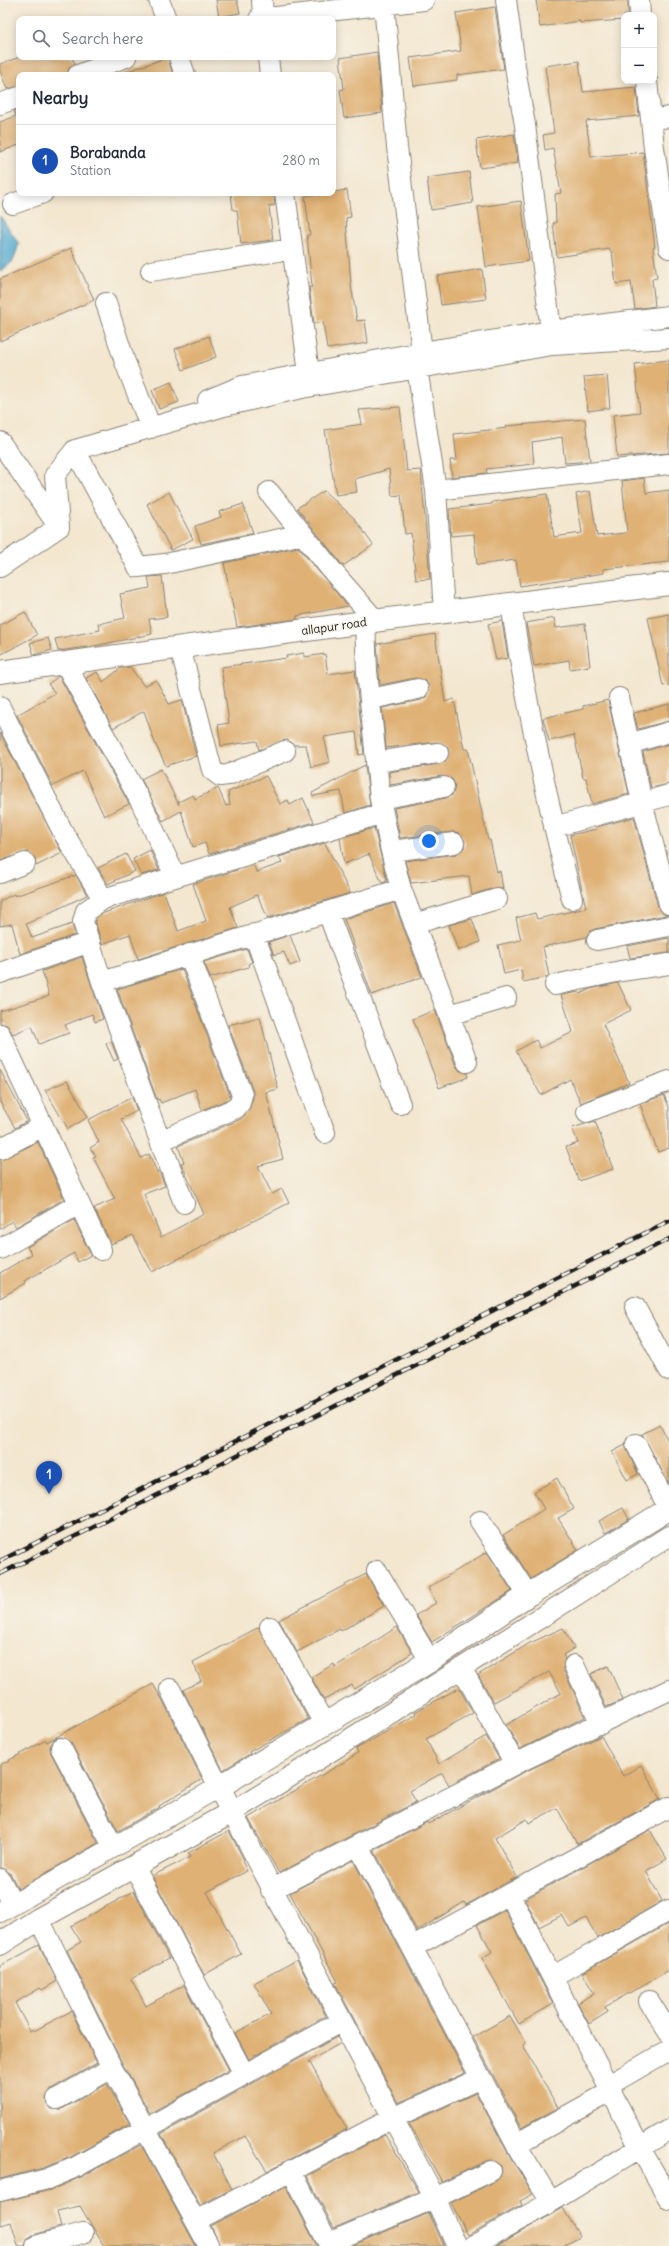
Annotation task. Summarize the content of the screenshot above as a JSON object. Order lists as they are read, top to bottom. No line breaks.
{"streets":{"street":["allapur road"]},"page":{"map_buttons":["+","−"],"search":"Search here","heading":"Nearby","list":[{"mark":"1","name":"Borabanda","note":"Station","value":"280 m"}],"pins":"1"}}
